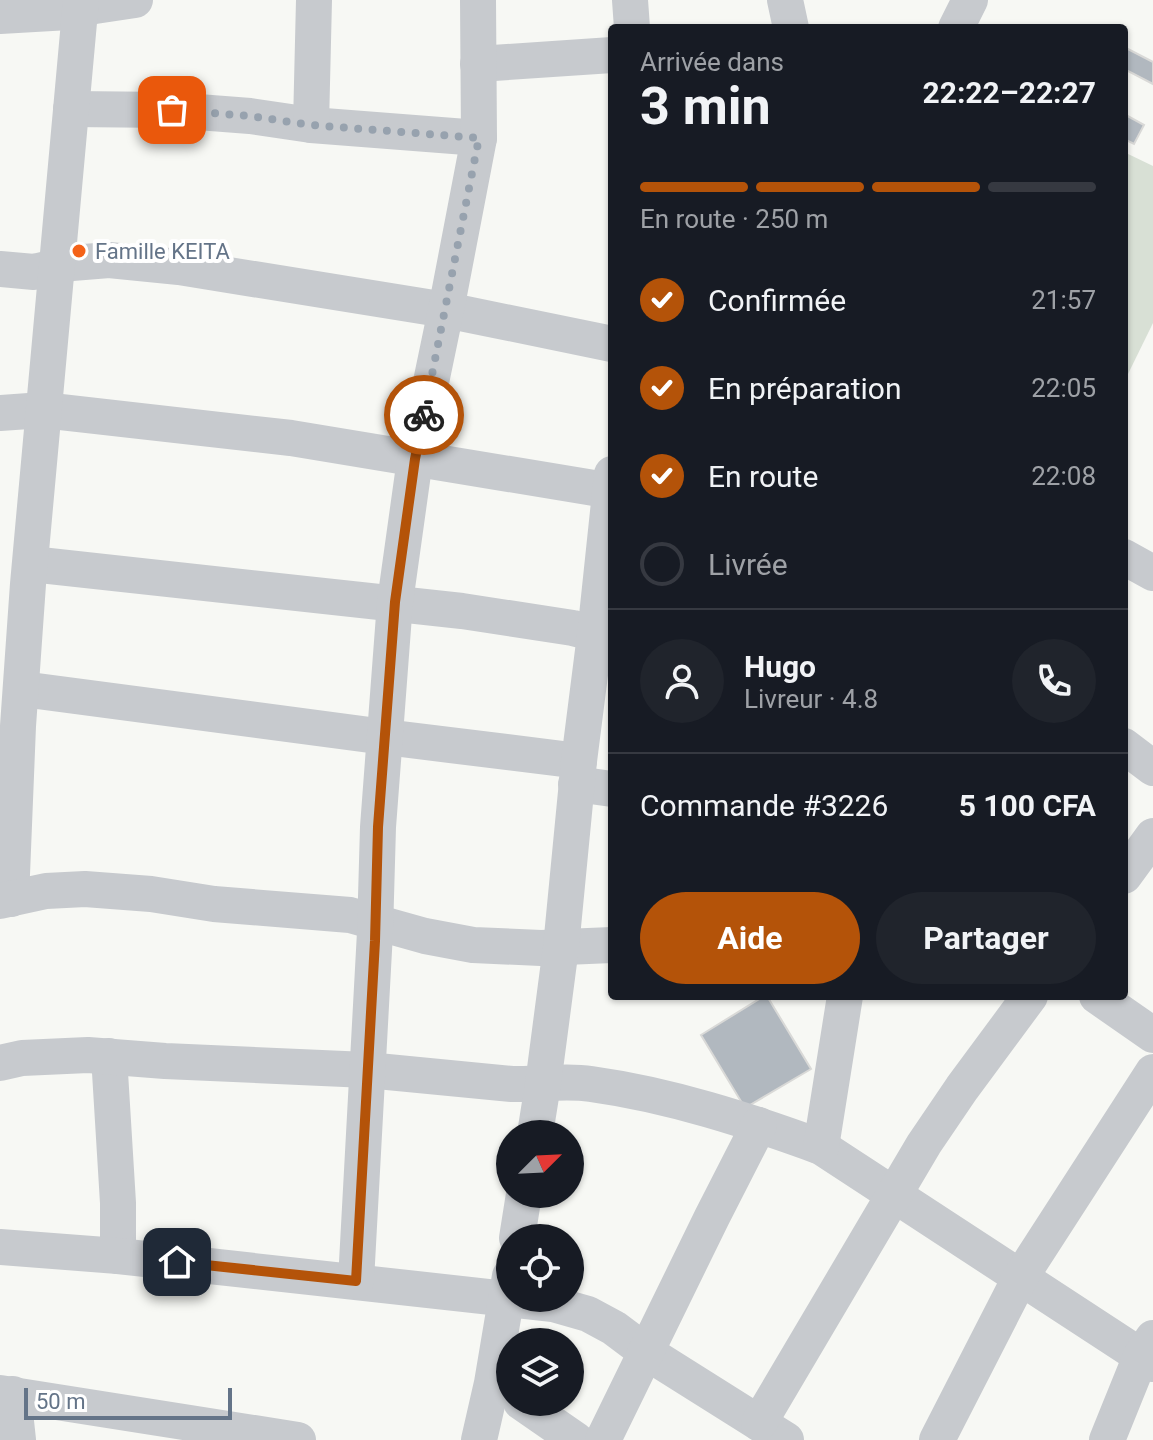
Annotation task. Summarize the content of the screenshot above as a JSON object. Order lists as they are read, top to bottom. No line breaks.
{"places":["Famille KEITA"],"scale_bar":"50 m","north":"top right","page":{"heading":["3 min","Arrivée dans","22:22–22:27"],"panel":["Hugo","Livreur · 4.8","Commande #3226","5 100 CFA"],"bar":"En route · 250 m","list":[["Confirmée","21:57"],["En préparation","22:05"],["En route","22:08"],"Livrée"],"buttons":["Aide","Partager"],"scale":"50 m"}}
